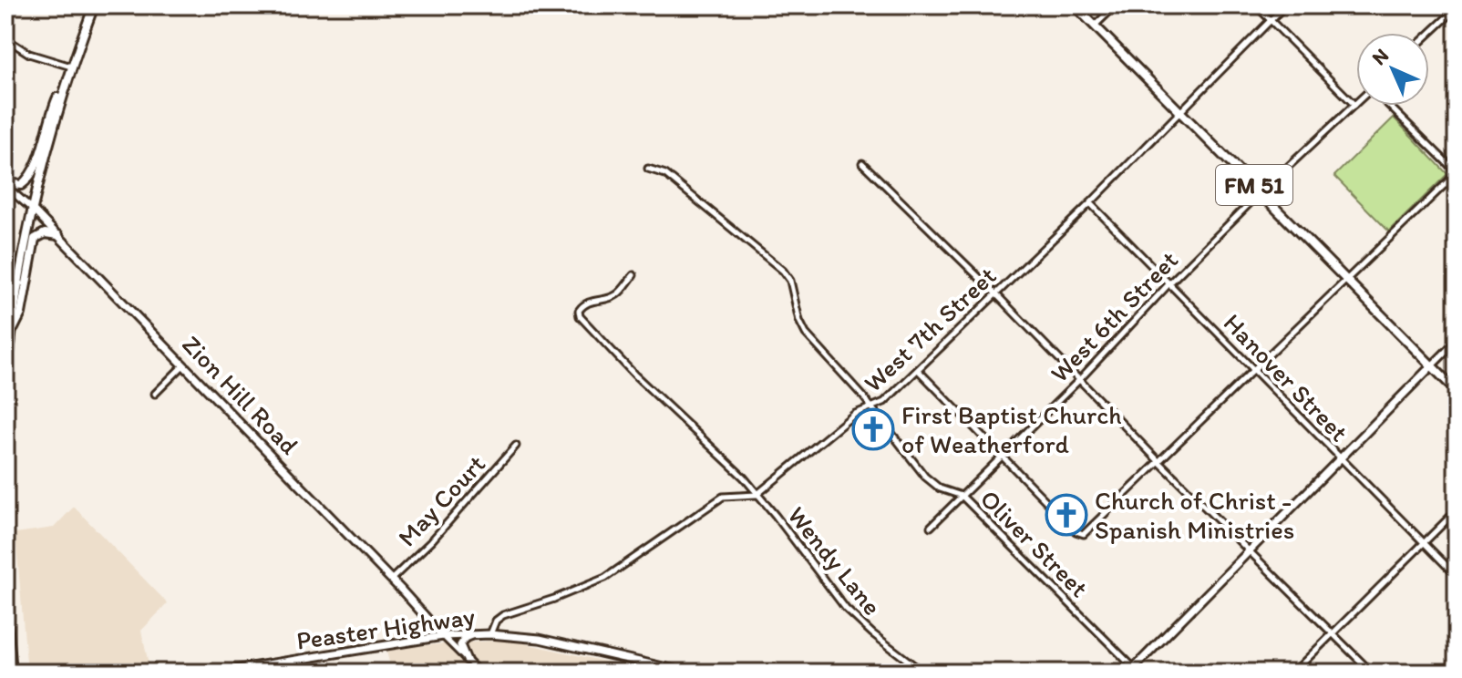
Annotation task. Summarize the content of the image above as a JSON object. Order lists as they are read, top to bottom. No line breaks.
{"streets":{"main road":["FM 51","Zion Hill Road","Peaster Highway"],"street":["West 6th Street","West 7th Street","Hanover Street","May Court","Oliver Street","Wendy Lane"]},"crossings":[["FM 51","West 6th Street"],["FM 51","West 7th Street"],["West 6th Street","Hanover Street"],["West 6th Street","Oliver Street"],["West 7th Street","Hanover Street"],["West 7th Street","Oliver Street"],["West 7th Street","Wendy Lane"],["Zion Hill Road","May Court"],["Zion Hill Road","Peaster Highway"]],"places":{"church":["First Baptist Church of Weatherford","Church of Christ - Spanish Ministries"]},"north":"top left"}
